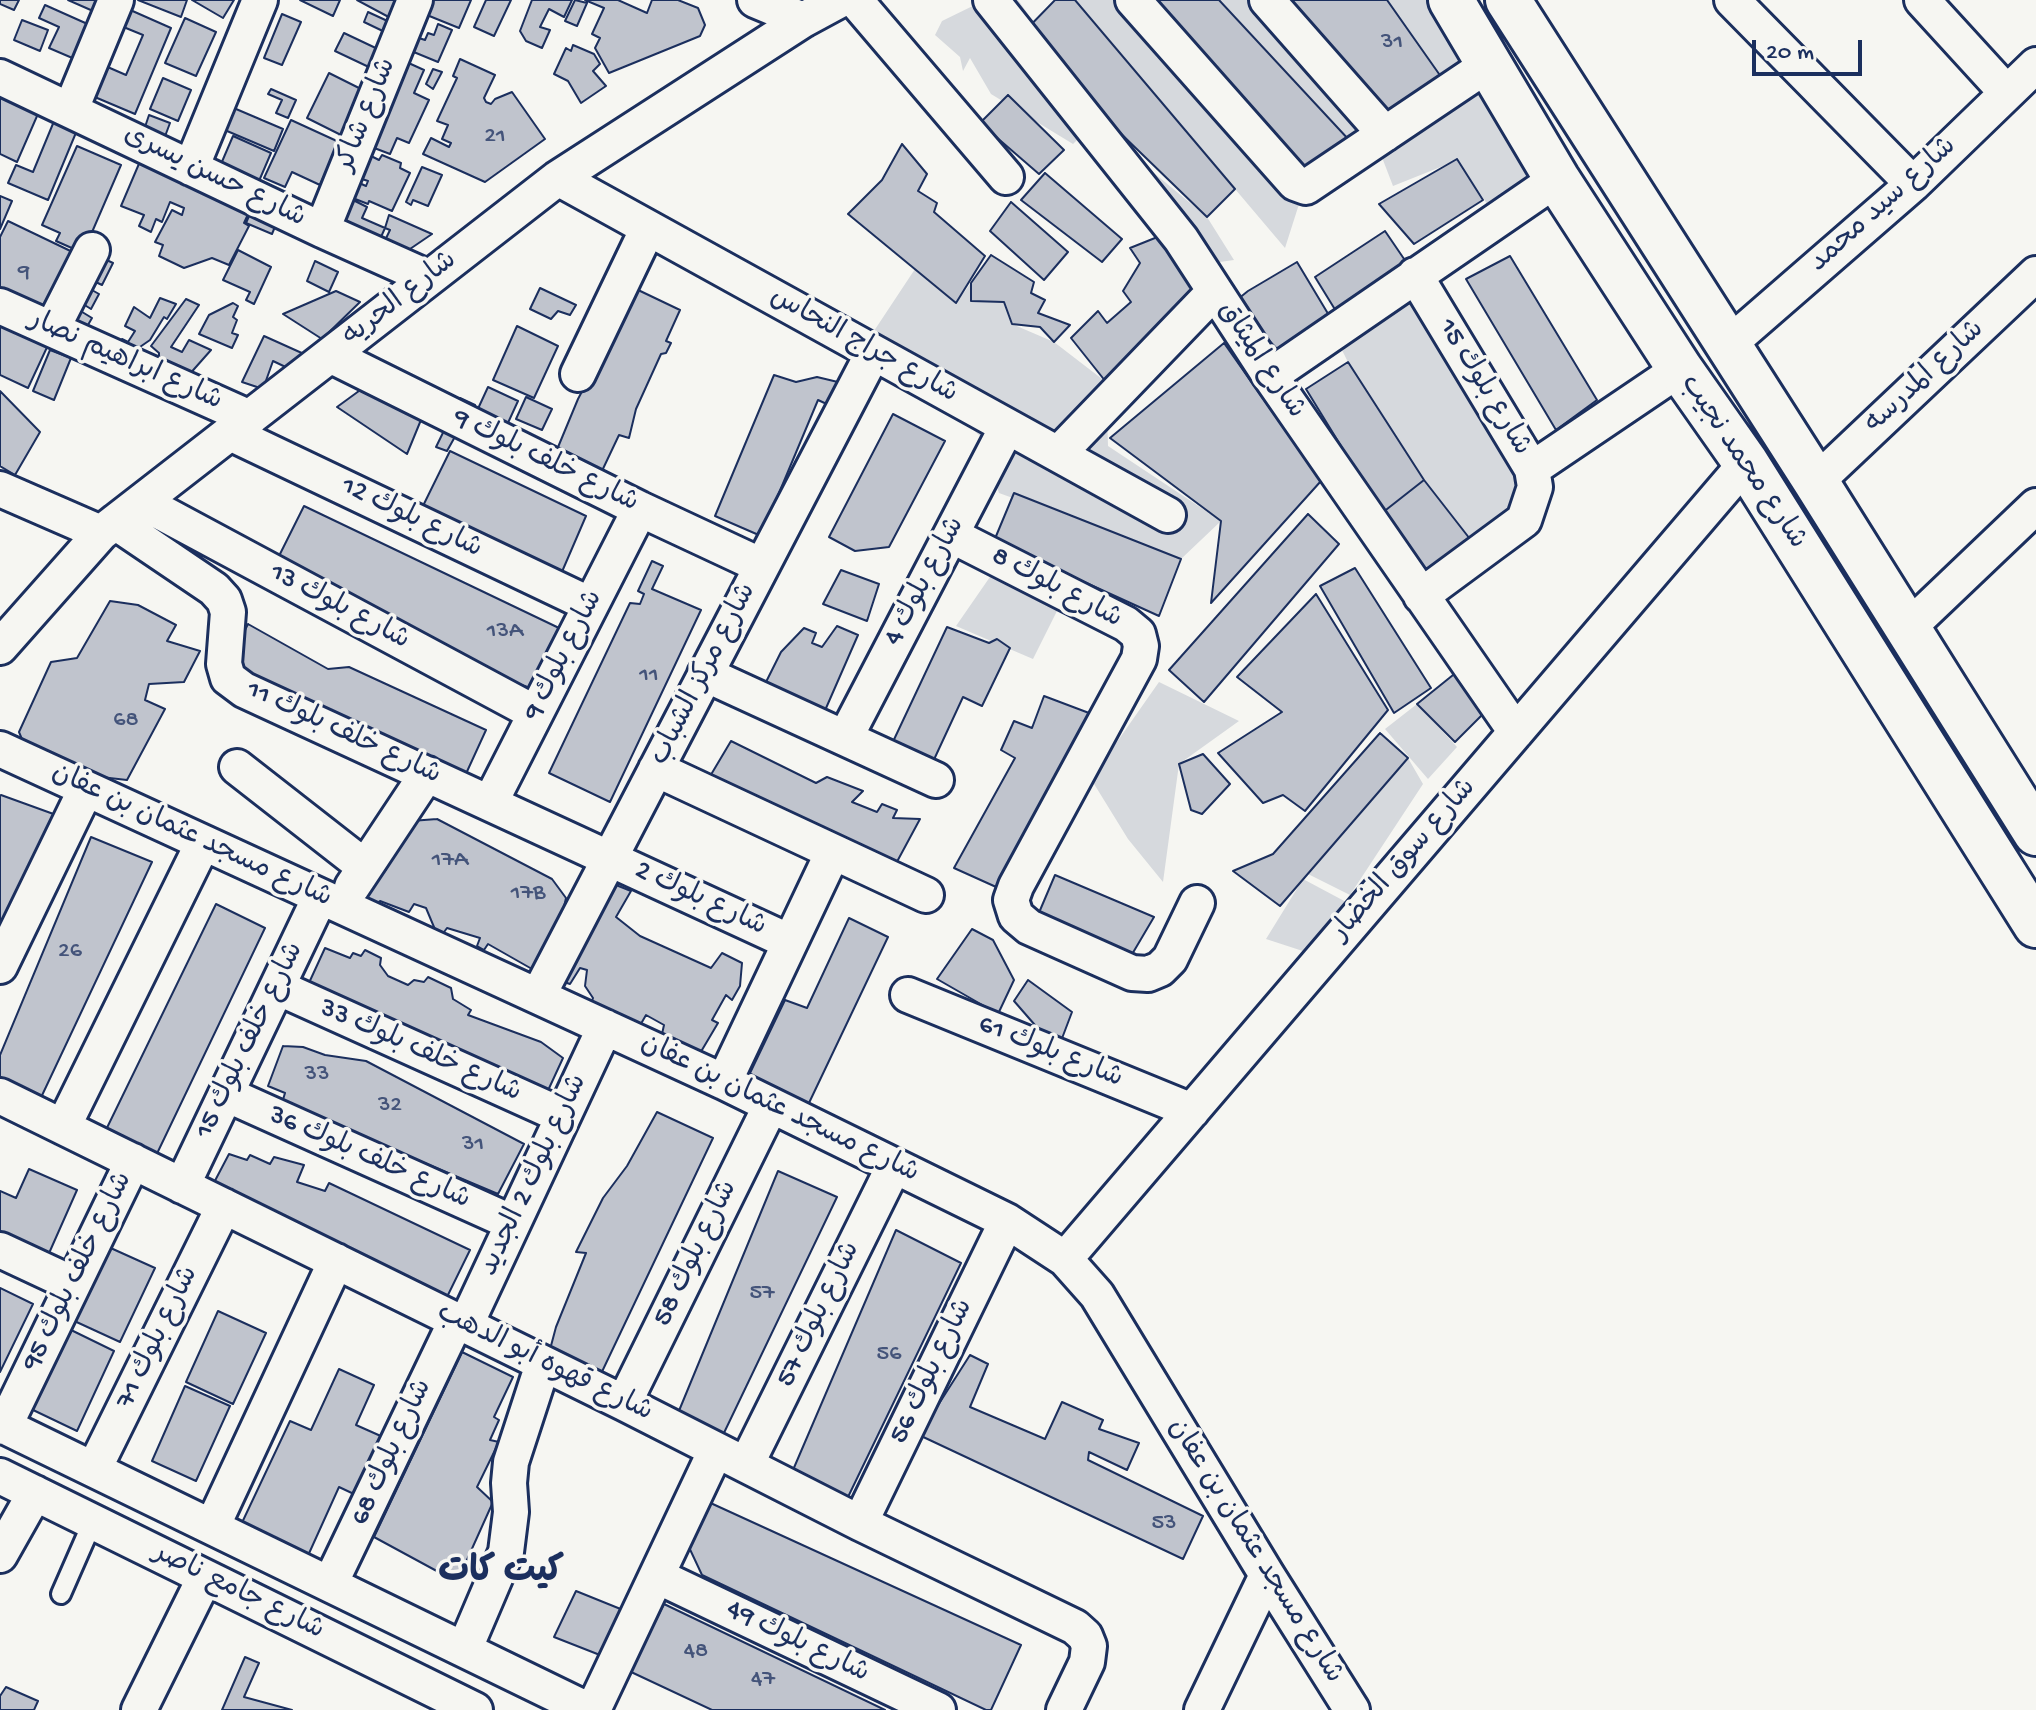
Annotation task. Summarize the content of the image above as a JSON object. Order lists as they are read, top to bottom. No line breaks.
{"streets":{"main road":["شارع محمد نجيب"],"street":["شارع شاكر","شارع حسن يسرى","شارع سيد محمد","شارع الحريه","شارع جراج النحاس","شارع الميثاق","شارع ابراهيم نصار","شارع المدرسه","شارع بلوك 15","شارع خلف بلوك 9","شارع بلوك 12","شارع بلوك 4","شارع بلوك 8","شارع بلوك 13","شارع بلوك 9","شارع مركز الشباب","شارع خلف بلوك 11","شارع مسجد عثمان بن عفان","شارع سوق الخضار","شارع بلوك 2","شارع خلف بلوك 15","شارع خلف بلوك 33","شارع بلوك 61","شارع خلف بلوك 36","شارع بلوك 2 الجديد","شارع بلوك 58","شارع خلف بلوك 95","شارع بلوك 57","شارع بلوك 71","شارع قهوه أبو الدهب","شارع بلوك 56","شارع بلوك 68","شارع جامع ناصر","شارع بلوك 49"]},"crossings":[["شارع شاكر","شارع حسن يسرى"],["شارع حسن يسرى","شارع الحريه"],["شارع سيد محمد","شارع محمد نجيب"],["شارع الحريه","شارع جراج النحاس"],["شارع الحريه","شارع ابراهيم نصار"],["شارع الحريه","شارع خلف بلوك 9"],["شارع الحريه","شارع بلوك 12"],["شارع الحريه","شارع بلوك 13"],["شارع الحريه","شارع خلف بلوك 11"],["شارع جراج النحاس","شارع بلوك 4"],["شارع جراج النحاس","شارع مركز الشباب"],["شارع الميثاق","شارع بلوك 15"],["شارع الميثاق","شارع سوق الخضار"],["شارع ابراهيم نصار","شارع بلوك 12"],["شارع المدرسه","شارع محمد نجيب"],["شارع خلف بلوك 9","شارع بلوك 9"],["شارع خلف بلوك 9","شارع مركز الشباب"],["شارع محمد نجيب","شارع سوق الخضار"],["شارع بلوك 12","شارع بلوك 9"],["شارع بلوك 4","شارع بلوك 8"],["شارع بلوك 13","شارع بلوك 9"],["شارع بلوك 13","شارع خلف بلوك 11"],["شارع بلوك 9","شارع خلف بلوك 11"],["شارع مركز الشباب","شارع خلف بلوك 11"],["شارع مركز الشباب","شارع مسجد عثمان بن عفان"],["شارع مركز الشباب","شارع بلوك 2"],["شارع خلف بلوك 11","شارع بلوك 2"],["شارع مسجد عثمان بن عفان","شارع سوق الخضار"],["شارع مسجد عثمان بن عفان","شارع بلوك 2"],["شارع مسجد عثمان بن عفان","شارع خلف بلوك 15"],["شارع مسجد عثمان بن عفان","شارع بلوك 2 الجديد"],["شارع مسجد عثمان بن عفان","شارع بلوك 58"],["شارع مسجد عثمان بن عفان","شارع بلوك 57"],["شارع مسجد عثمان بن عفان","شارع بلوك 56"],["شارع سوق الخضار","شارع بلوك 61"],["شارع خلف بلوك 15","شارع خلف بلوك 33"],["شارع خلف بلوك 15","شارع خلف بلوك 36"],["شارع خلف بلوك 15","شارع قهوه أبو الدهب"],["شارع خلف بلوك 33","شارع بلوك 2 الجديد"],["شارع خلف بلوك 36","شارع بلوك 2 الجديد"],["شارع بلوك 2 الجديد","شارع قهوه أبو الدهب"],["شارع بلوك 2 الجديد","شارع بلوك 68"],["شارع بلوك 58","شارع قهوه أبو الدهب"],["شارع خلف بلوك 95","شارع قهوه أبو الدهب"],["شارع خلف بلوك 95","شارع جامع ناصر"],["شارع بلوك 57","شارع قهوه أبو الدهب"],["شارع بلوك 57","شارع جامع ناصر"],["شارع بلوك 57","شارع بلوك 49"],["شارع بلوك 71","شارع قهوه أبو الدهب"],["شارع بلوك 71","شارع جامع ناصر"],["شارع قهوه أبو الدهب","شارع بلوك 56"],["شارع قهوه أبو الدهب","شارع بلوك 68"],["شارع قهوه أبو الدهب","شارع جامع ناصر"],["شارع بلوك 68","شارع جامع ناصر"]],"districts":["كيت كات"],"house_numbers":["31","21","9","13A","11","68","17A","17B","26","33","32","31","57","56","53","48","47"],"scale_bar":"20 m"}
